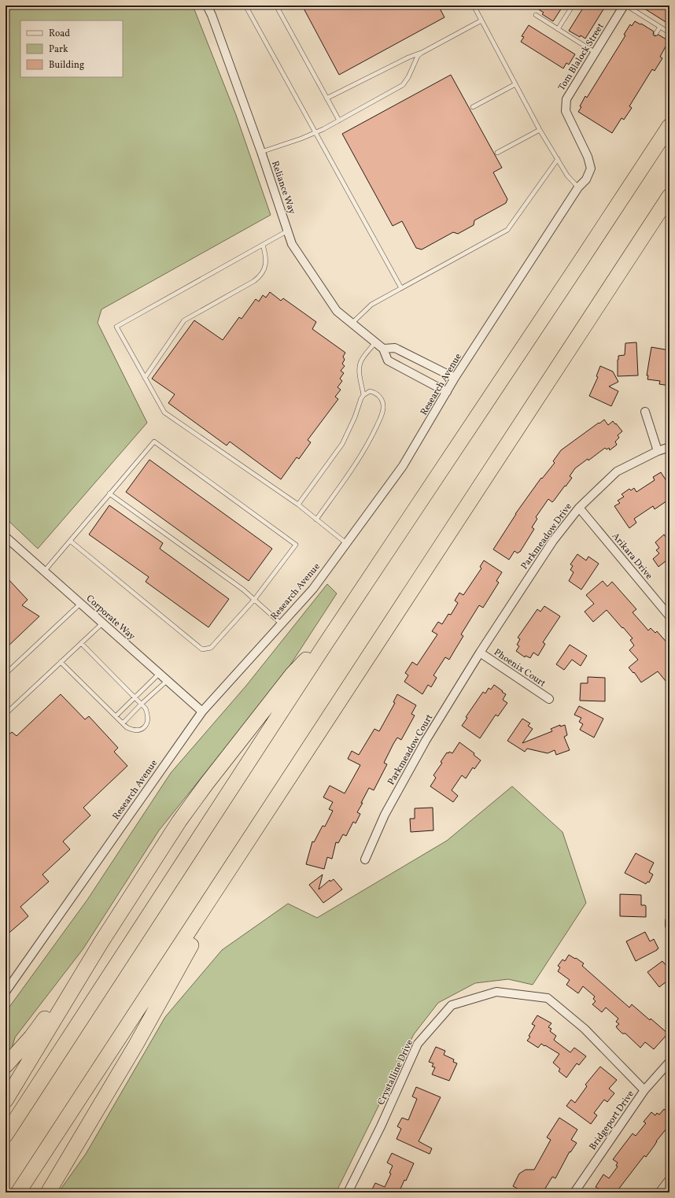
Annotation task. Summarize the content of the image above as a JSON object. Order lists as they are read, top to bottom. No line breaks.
{"streets":{"street":["Tom Blalock Street","Reliance Way","Research Avenue","Parkmeadow Drive","Arikara Drive","Corporate Way","Phoenix Court","Parkmeadow Court","Crystalline Drive","Bridgeport Drive"]},"crossings":[["Tom Blalock Street","Research Avenue"],["Reliance Way","Research Avenue"],["Research Avenue","Corporate Way"],["Parkmeadow Drive","Arikara Drive"],["Parkmeadow Drive","Phoenix Court"],["Parkmeadow Drive","Parkmeadow Court"],["Phoenix Court","Parkmeadow Court"],["Crystalline Drive","Bridgeport Drive"]],"legend":["Road","Park","Building"]}
